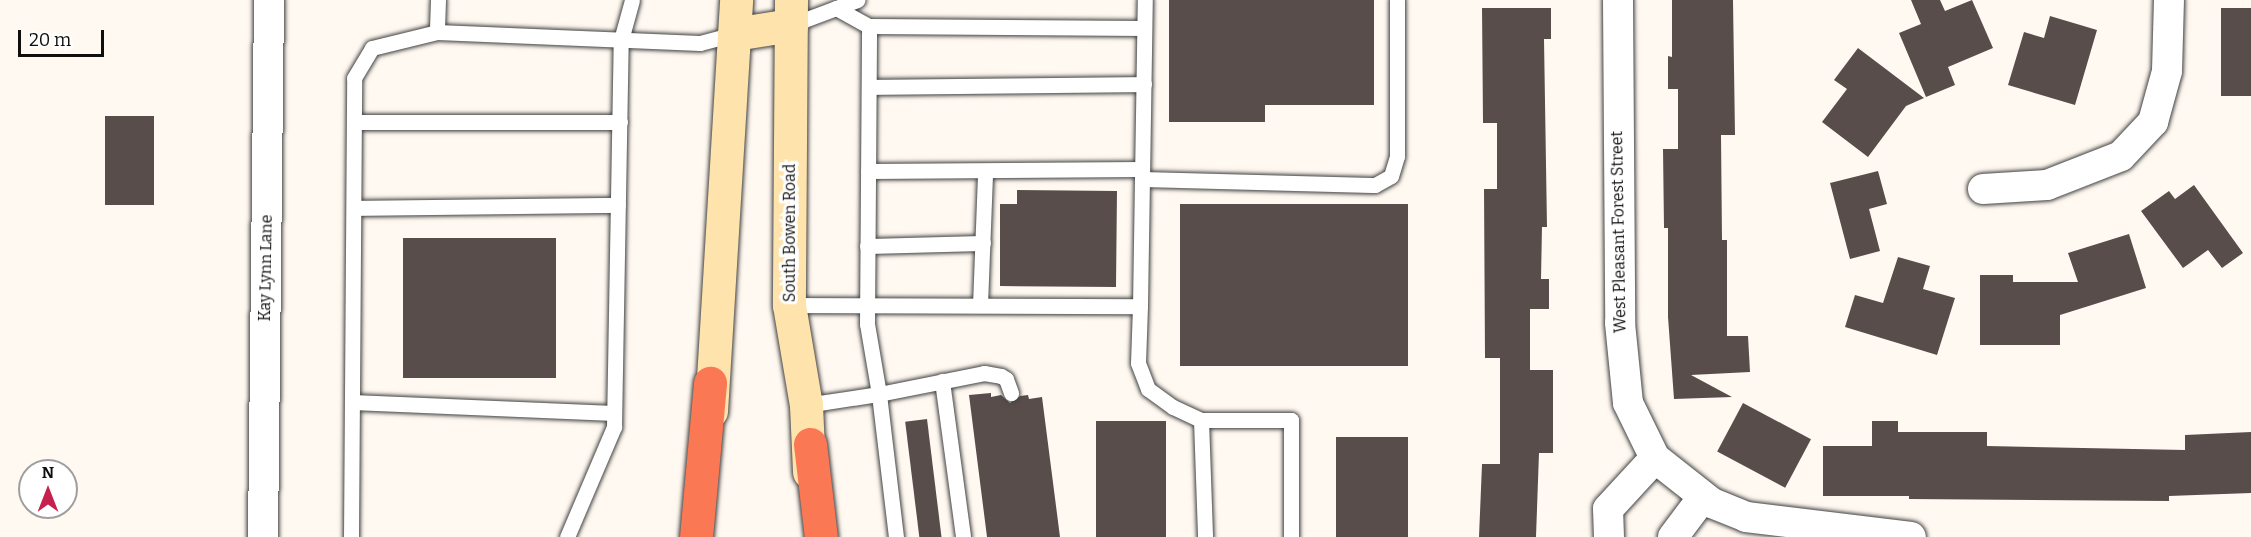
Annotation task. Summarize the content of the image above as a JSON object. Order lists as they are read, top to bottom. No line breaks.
{"streets":{"main road":["South Bowen Road"],"street":["West Pleasant Forest Street","Kay Lynn Lane"]},"scale_bar":"20 m","north":"top"}
